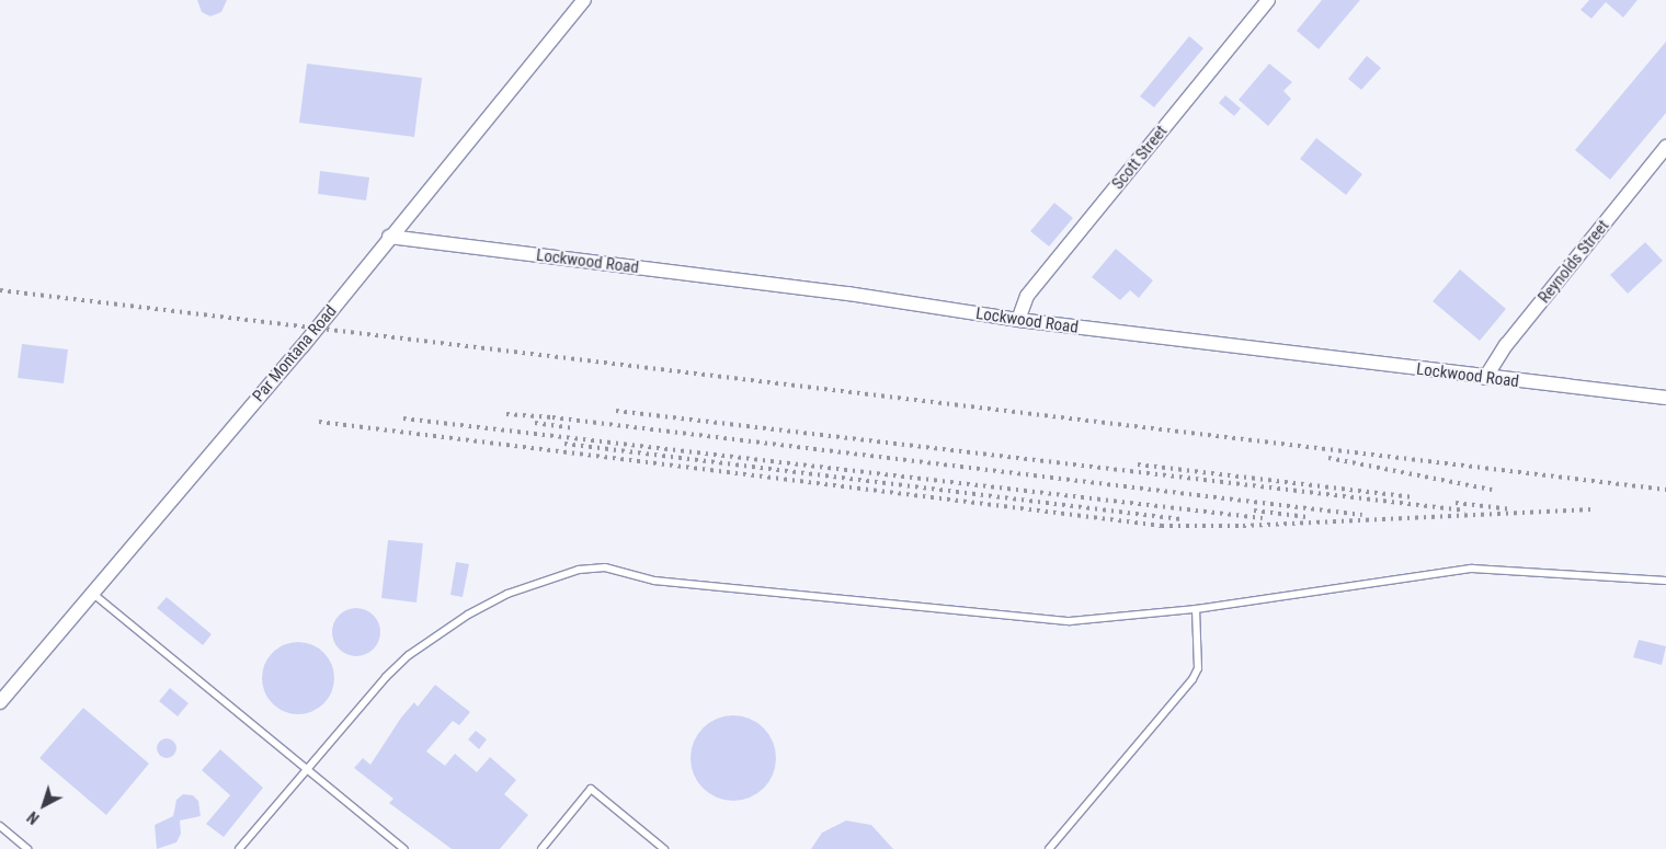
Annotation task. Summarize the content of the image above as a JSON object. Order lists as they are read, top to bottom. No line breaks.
{"streets":{"street":["Scott Street","Lockwood Road","Reynolds Street","Par Montana Road"]},"crossings":[["Scott Street","Lockwood Road"],["Lockwood Road","Reynolds Street"],["Lockwood Road","Par Montana Road"]],"north":"bottom left"}
